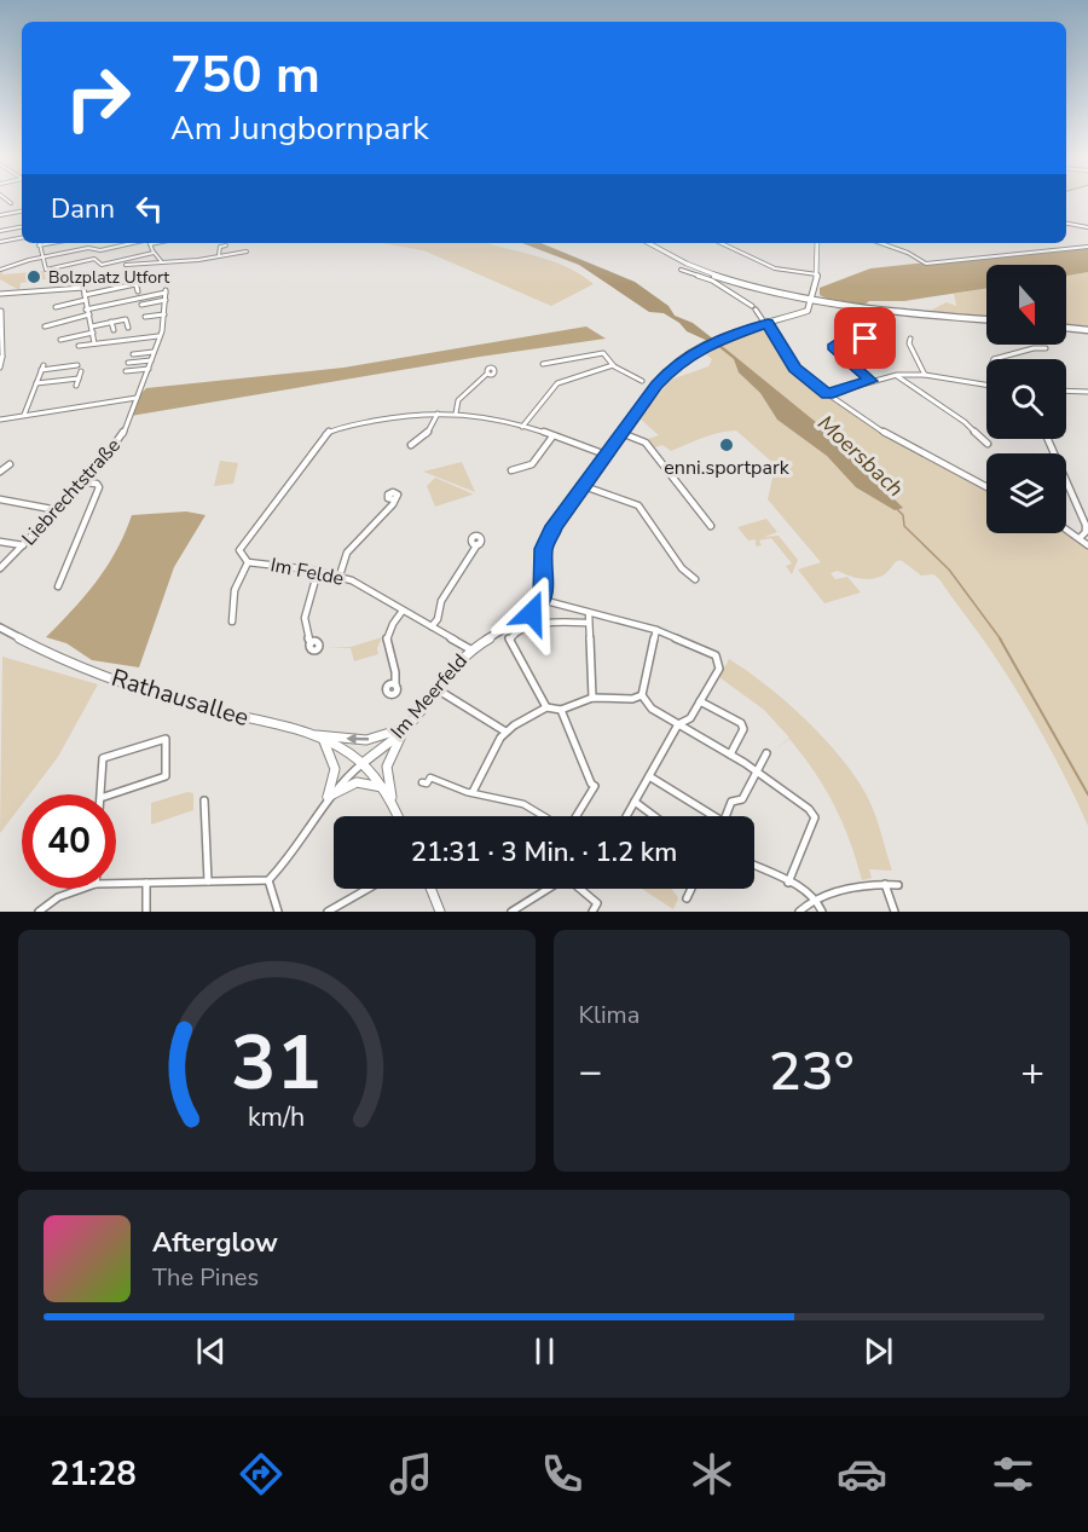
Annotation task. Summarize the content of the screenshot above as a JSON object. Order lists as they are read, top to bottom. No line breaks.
{"streets":{"street":["Liebrechtstraße","Im Felde","Im Meerfeld","Rathausallee"]},"crossings":[["Im Felde","Im Meerfeld"],["Im Meerfeld","Rathausallee"]],"water":["Moersbach"],"places":["Bolzplatz Utfort","enni.sportpark"],"north":"bottom","page":{"turn":["750 m","Am Jungbornpark"],"then":"Dann","limit":"40","trip":"21:31 · 3 Min. · 1.2 km","tile":"Klima","heat":["−","23°","+"],"song":["Afterglow","The Pines"],"tabs":"21:28","gauge":["31","km/h"]}}
